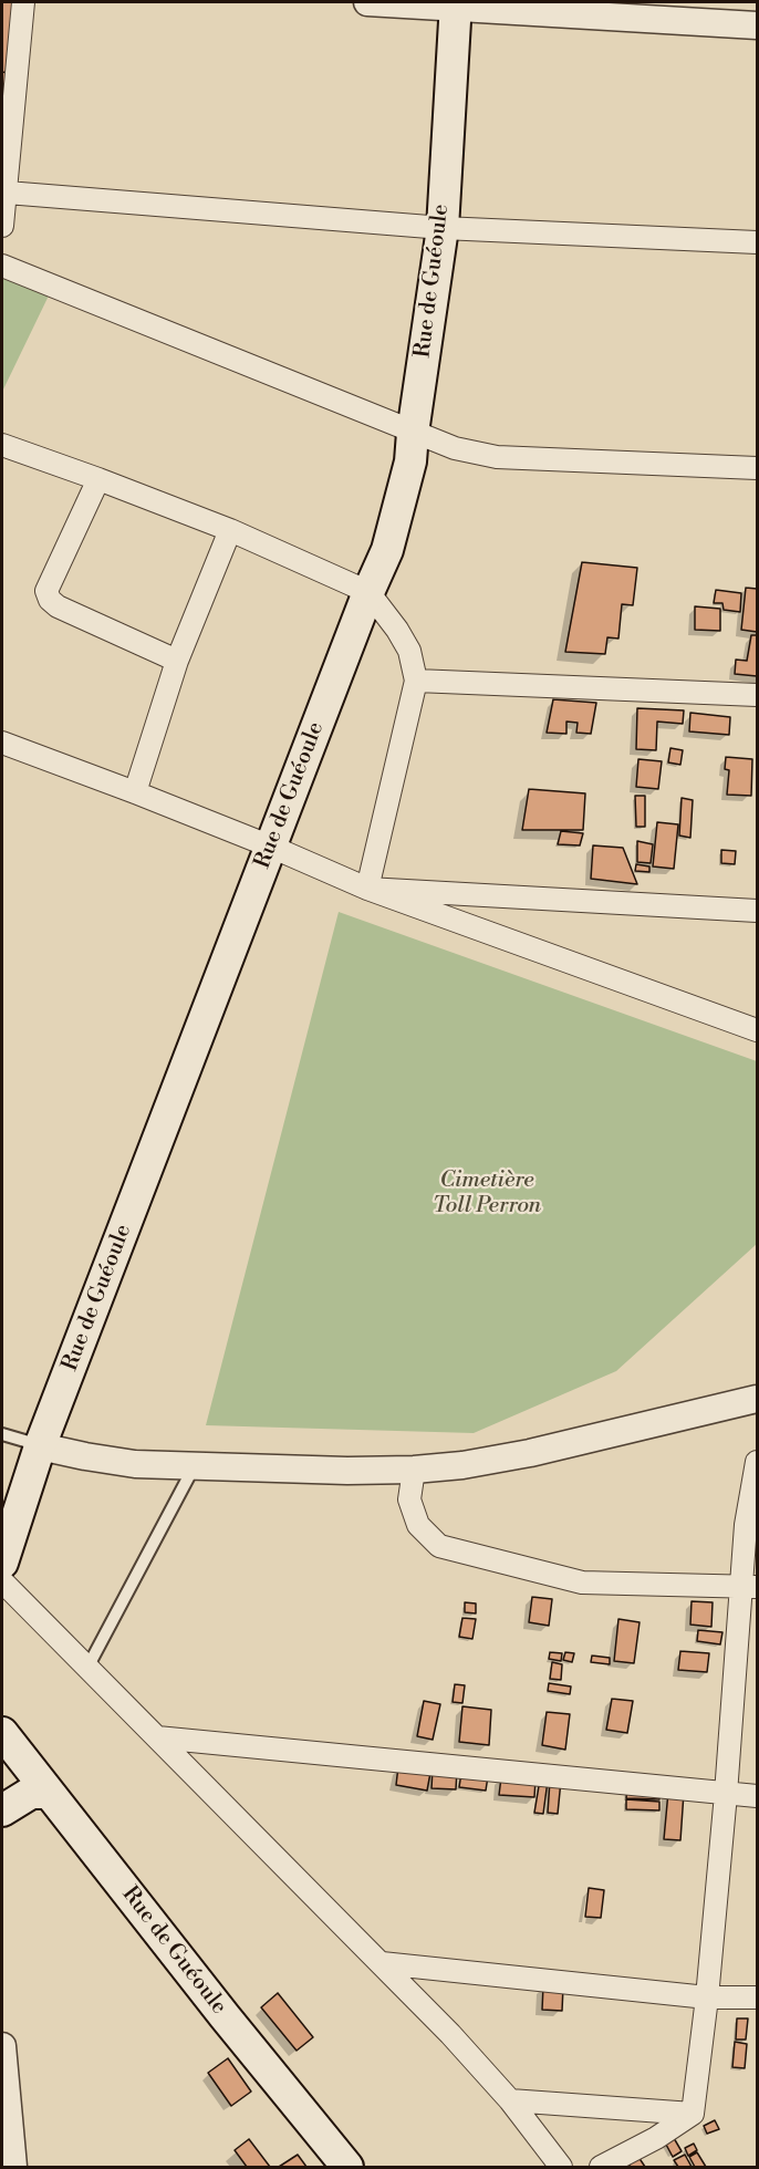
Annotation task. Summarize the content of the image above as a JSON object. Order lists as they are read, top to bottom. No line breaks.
{"streets":{"main road":["Rue de Guéoule"]},"parks":["Cimetière Toll Perron"]}
